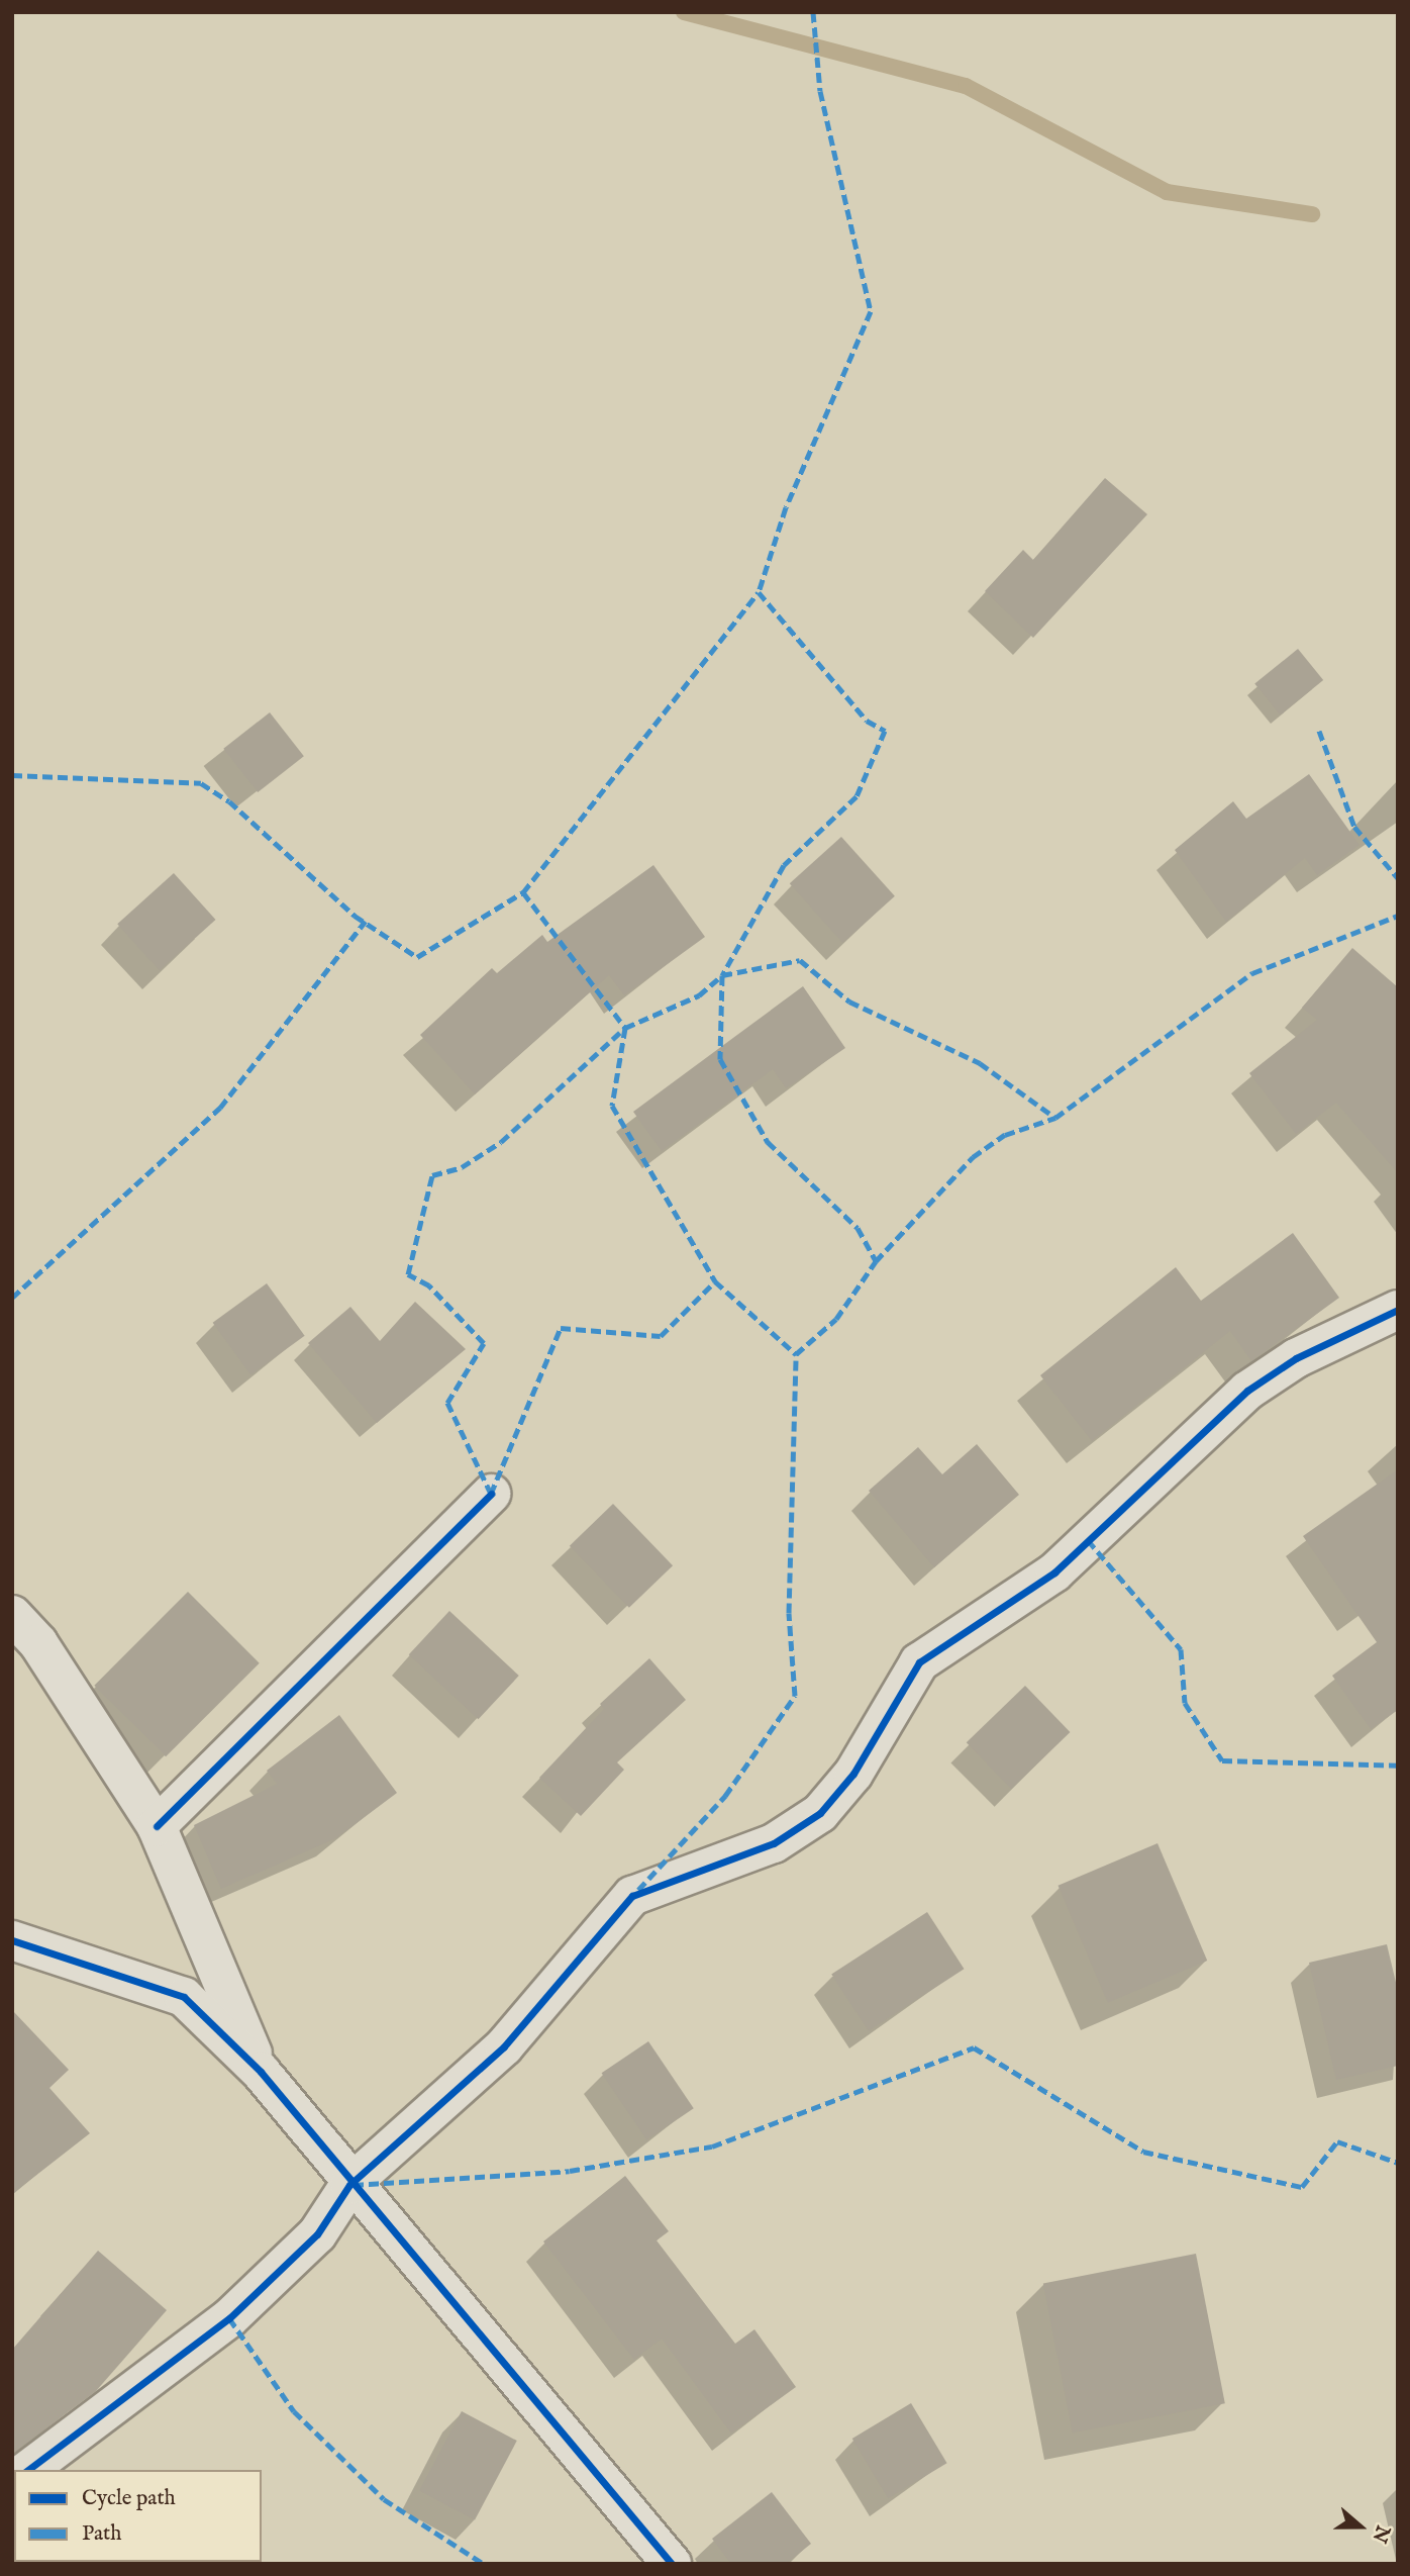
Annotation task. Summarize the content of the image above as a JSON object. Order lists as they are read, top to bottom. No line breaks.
{"legend":["Cycle path","Path"],"north":"right"}
